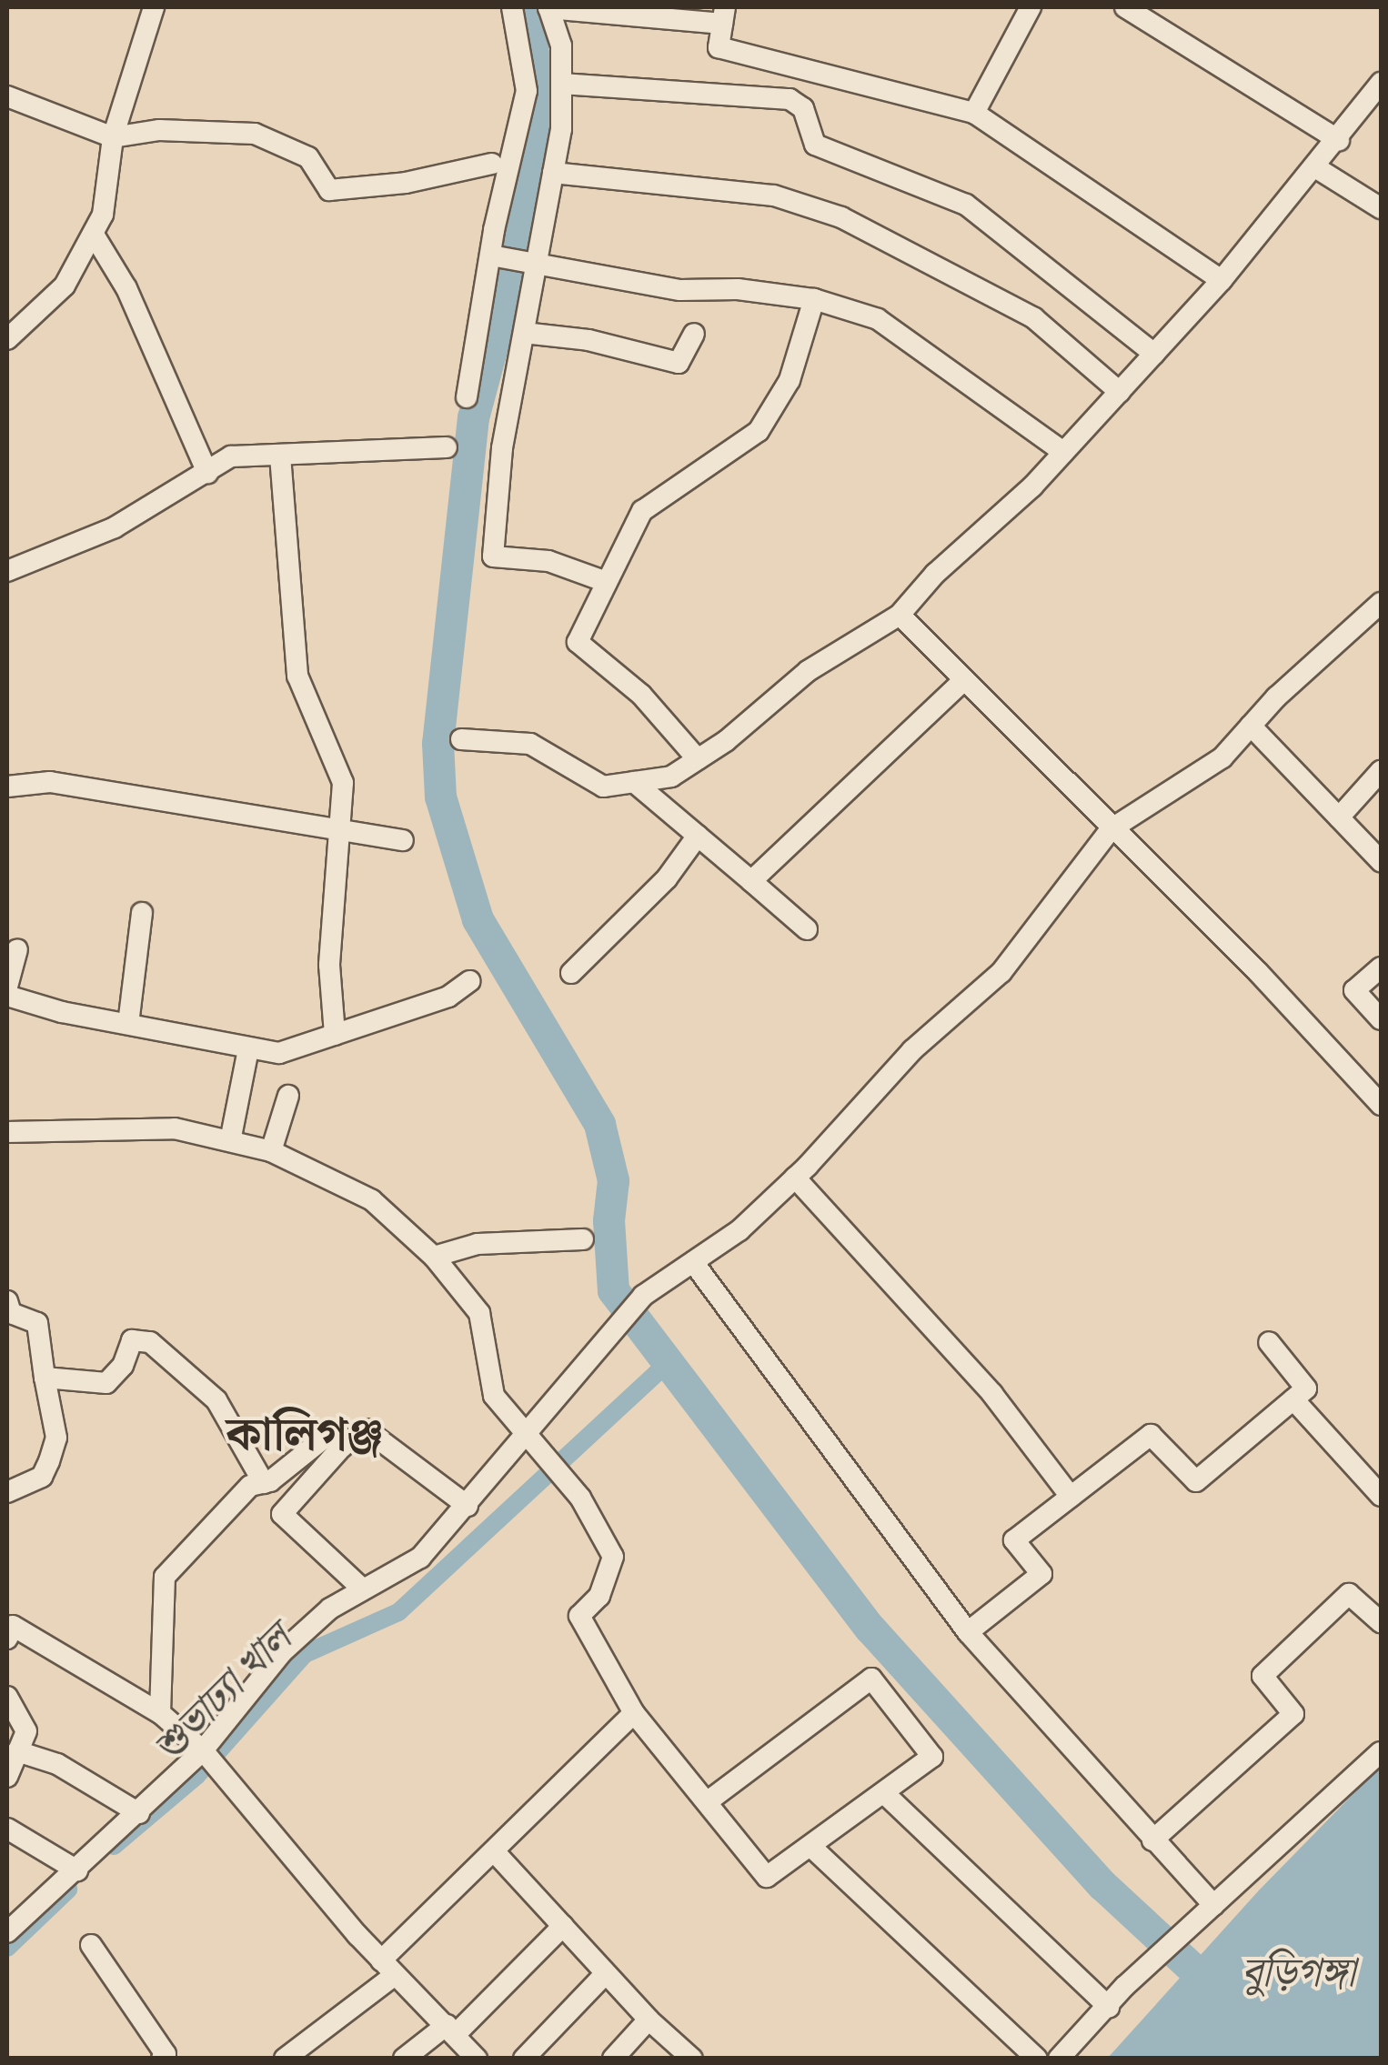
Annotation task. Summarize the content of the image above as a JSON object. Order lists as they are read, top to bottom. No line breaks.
{"districts":["কালিগঞ্জ"],"water":["শুভাঢ্যা খাল","বুড়িগঙ্গা"]}
